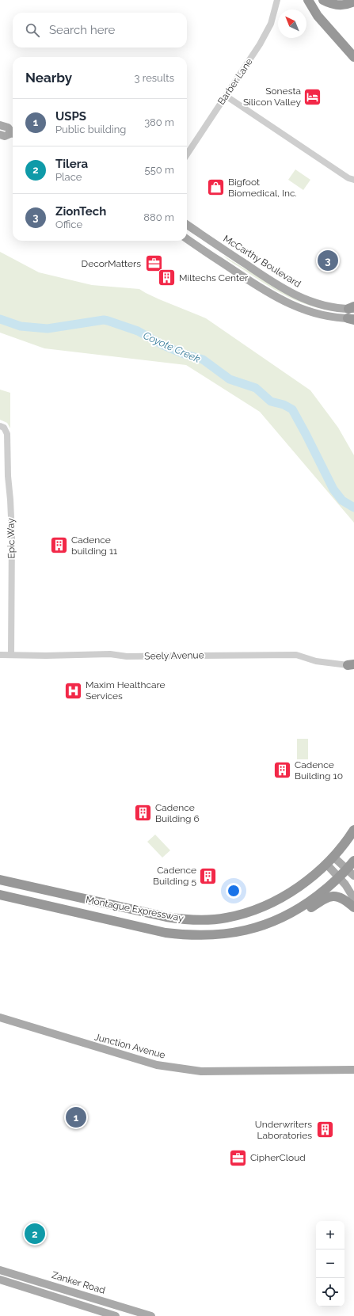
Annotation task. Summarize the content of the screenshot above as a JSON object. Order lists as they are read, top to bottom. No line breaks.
{"streets":{"highway":["Montague Expressway"],"main road":["McCarthy Boulevard","Junction Avenue","Zanker Road"],"street":["Barber Lane","Epic Way","Seely Avenue"]},"crossings":[["Epic Way","Seely Avenue"]],"water":["Coyote Creek"],"places":{"hotel":["Sonesta Silicon Valley"],"shop":["Bigfoot Biomedical, Inc."],"office":["DecorMatters","CipherCloud"],"building":["Miltechs Center","Cadence building 11","Cadence Building 10","Cadence Building 6","Cadence Building 5","Underwriters Laboratories"],"hospital":["Maxim Healthcare Services"]},"north":"top left","page":{"search":"Search here","heading":["Nearby","3 results"],"list":[{"mark":"1","name":"USPS","note":"Public building","value":"380 m"},{"mark":"2","name":"Tilera","note":"Place","value":"550 m"},{"mark":"3","name":"ZionTech","note":"Office","value":"880 m"}],"pins":["3","1","2"],"map_buttons":["+","−"]}}
